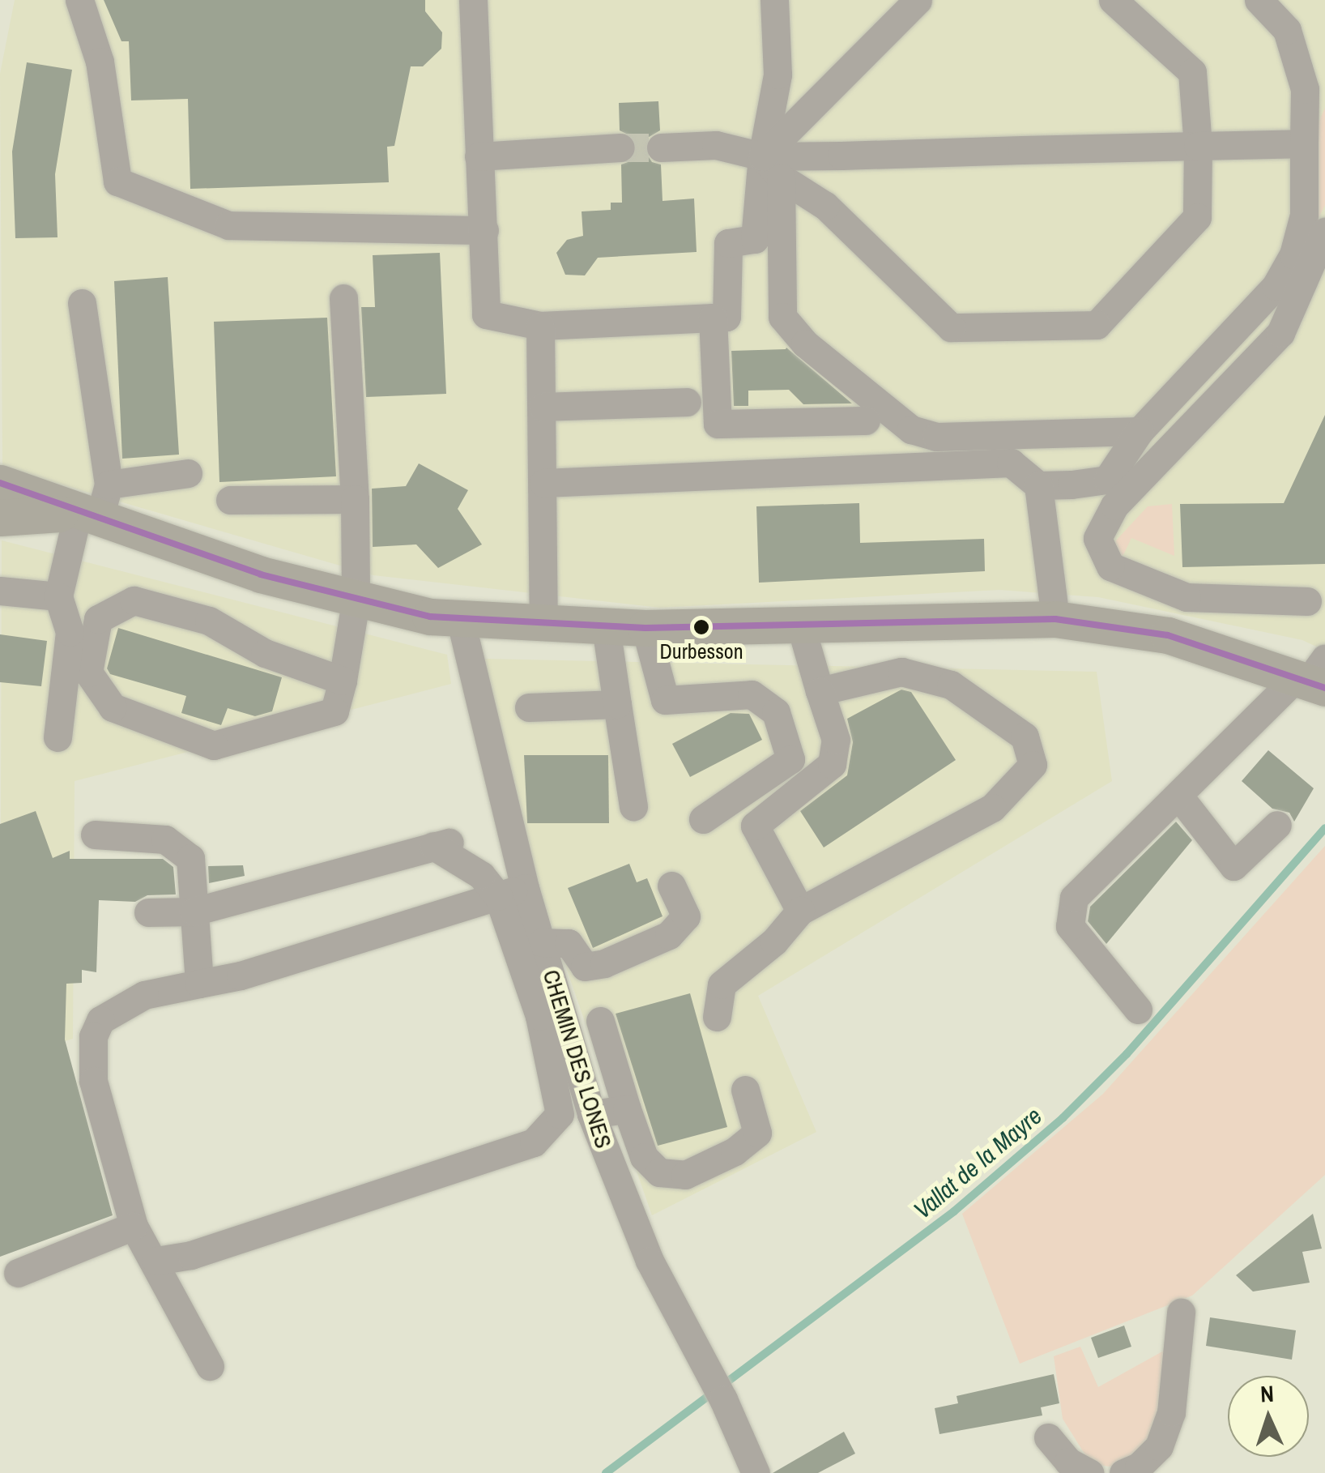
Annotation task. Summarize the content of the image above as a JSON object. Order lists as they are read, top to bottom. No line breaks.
{"streets":{"lane":["CHEMIN DES LONES"]},"water":["Vallat de la Mayre"],"places":["Durbesson"],"north":"top"}
